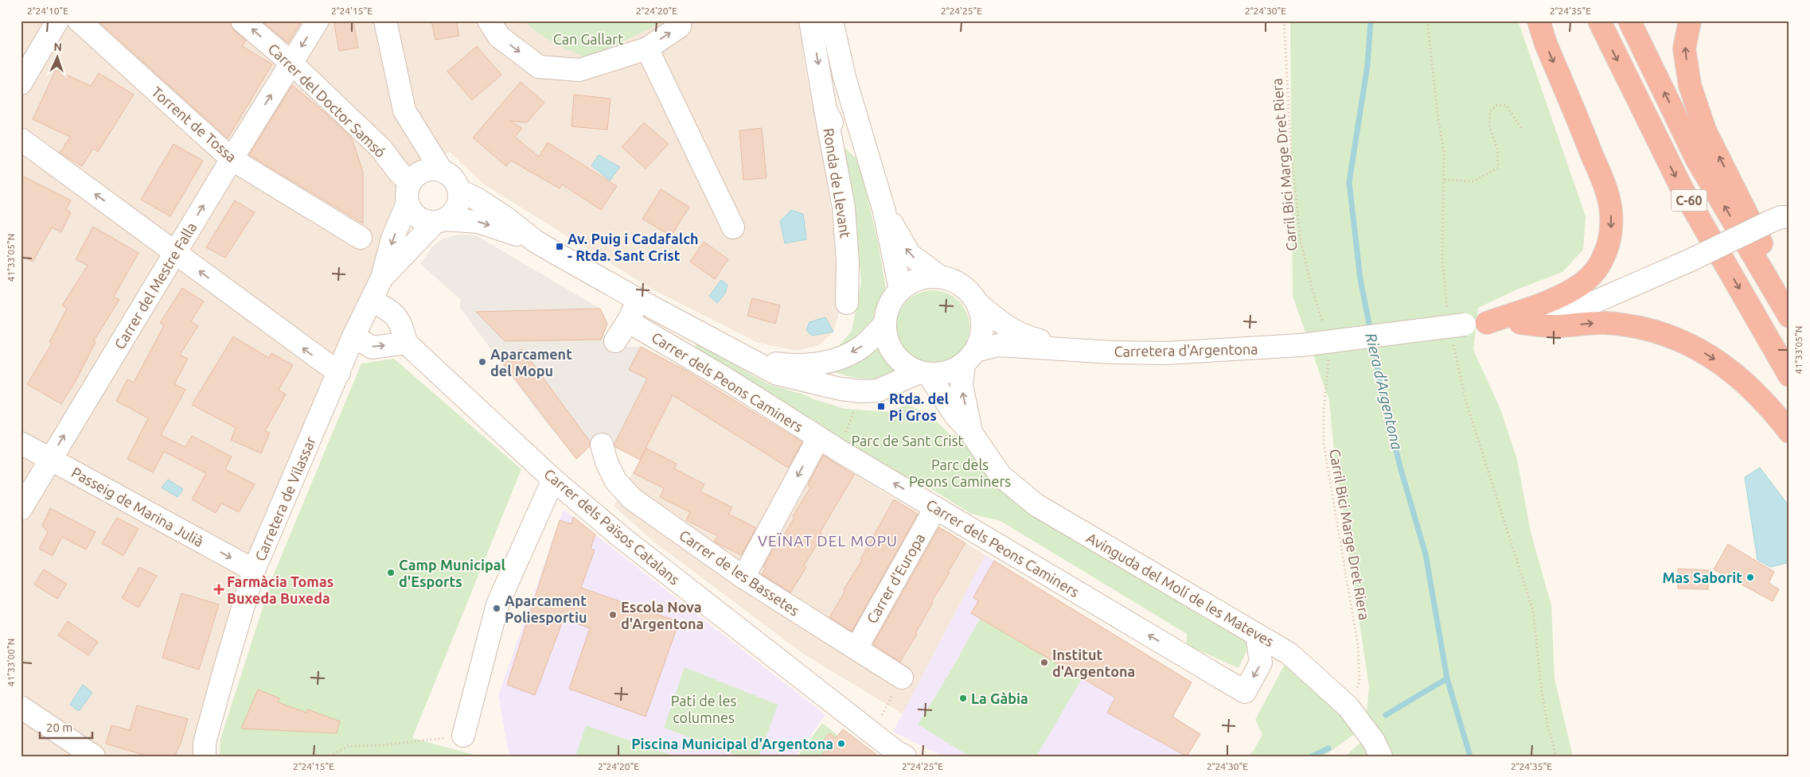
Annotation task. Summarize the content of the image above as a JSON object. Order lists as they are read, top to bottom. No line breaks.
{"streets":{"highway":["C-60"],"street":["Carrer del Doctor Samsó","Torrent de Tossa","Ronda de Llevant","Carrer del Mestre Falla","Carretera d'Argentona","Carrer dels Peons Caminers","Carretera de Vilassar","Passeig de Marina Julià","Carrer dels Països Catalans","Carrer de les Bassetes","Carrer d'Europa","Avinguda del Molí de les Mateves"],"path":["Carril Bici Marge Dret Riera"]},"crossings":[["Carrer del Doctor Samsó","Carrer del Mestre Falla"],["Torrent de Tossa","Carrer del Mestre Falla"],["Carril Bici Marge Dret Riera","Avinguda del Molí de les Mateves"],["Carrer del Mestre Falla","Passeig de Marina Julià"],["Carrer dels Peons Caminers","Carrer d'Europa"],["Carrer dels Peons Caminers","Avinguda del Molí de les Mateves"],["Carretera de Vilassar","Passeig de Marina Julià"],["Carrer de les Bassetes","Carrer d'Europa"]],"one_way":["Carrer dels Peons Caminers","Passeig de Marina Julià"],"districts":["VEÏNAT DEL MOPU"],"water":["Riera d'Argentona"],"parks":["Can Gallart","Parc de Sant Crist","Parc dels Peons Caminers","Pati de les columnes"],"places":{"transit":["Av. Puig i Cadafalch - Rtda. Sant Crist","Rtda. del Pi Gros"],"other":["Aparcament del Mopu","Camp Municipal d'Esports","Mas Saborit","Aparcament Poliesportiu","Escola Nova d'Argentona","Institut d'Argentona","La Gàbia","Piscina Municipal d'Argentona"],"health":["Farmàcia Tomas Buxeda Buxeda"]},"scale_bar":"20 m","north":"top","coordinates":["2°24'10\"E","2°24'15\"E","2°24'20\"E","2°24'25\"E","2°24'30\"E","2°24'35\"E","41°33'05\"N","41°33'00\"N"]}
